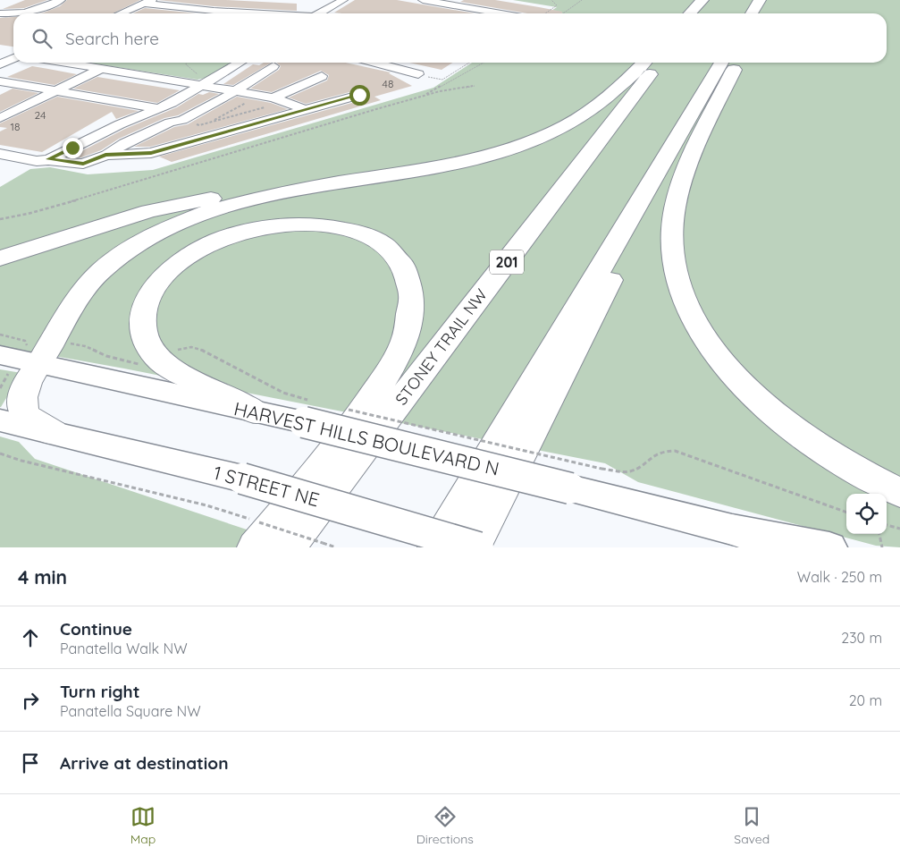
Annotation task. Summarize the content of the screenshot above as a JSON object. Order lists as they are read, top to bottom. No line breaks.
{"streets":{"highway":["201","STONEY TRAIL NW"],"main road":["HARVEST HILLS BOULEVARD N","1 STREET NE"]},"house_numbers":["48","24","18"],"page":{"search":"Search here","heading":["4 min","Walk · 250 m"],"list":[["Continue","Panatella Walk NW","230 m"],["Turn right","Panatella Square NW","20 m"],"Arrive at destination"],"nav":["Map","Directions","Saved"]}}
